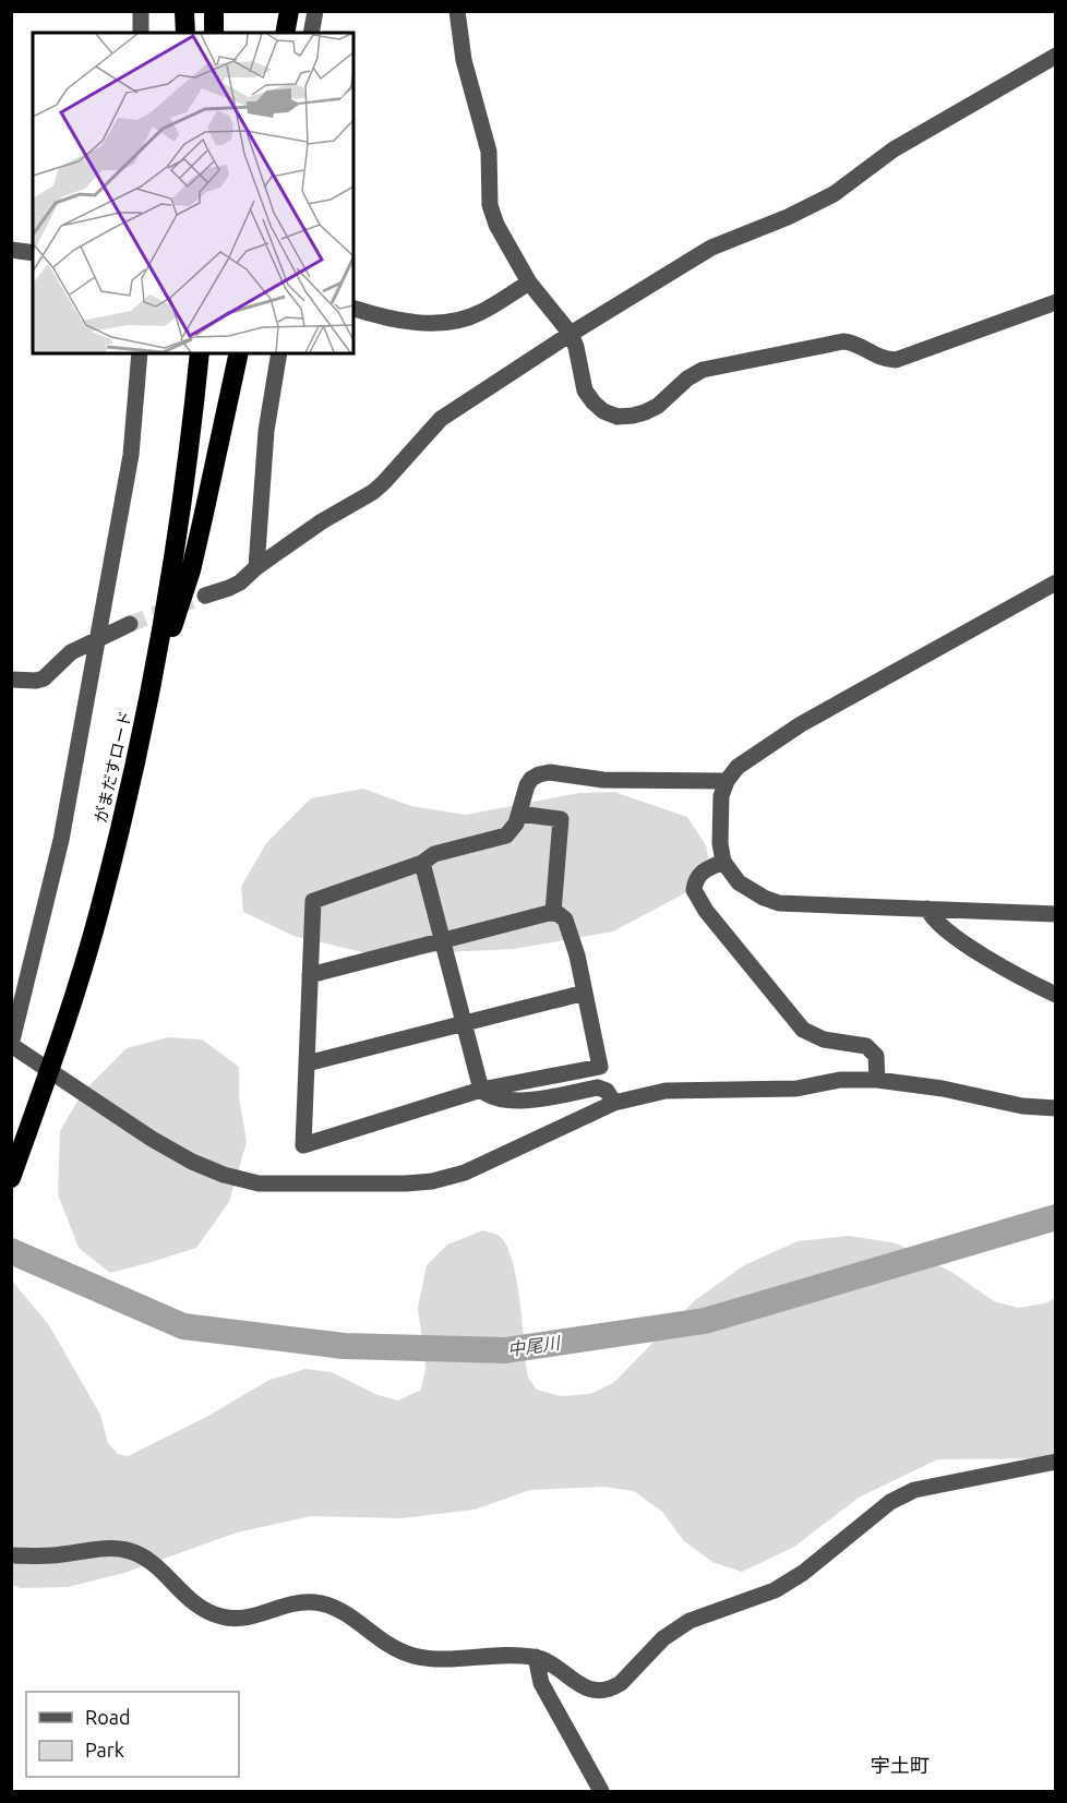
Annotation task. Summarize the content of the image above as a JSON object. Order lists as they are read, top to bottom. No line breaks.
{"streets":{"highway":["がまだすロード"]},"districts":["宇土町"],"water":["中尾川"],"legend":["Road","Park"]}
